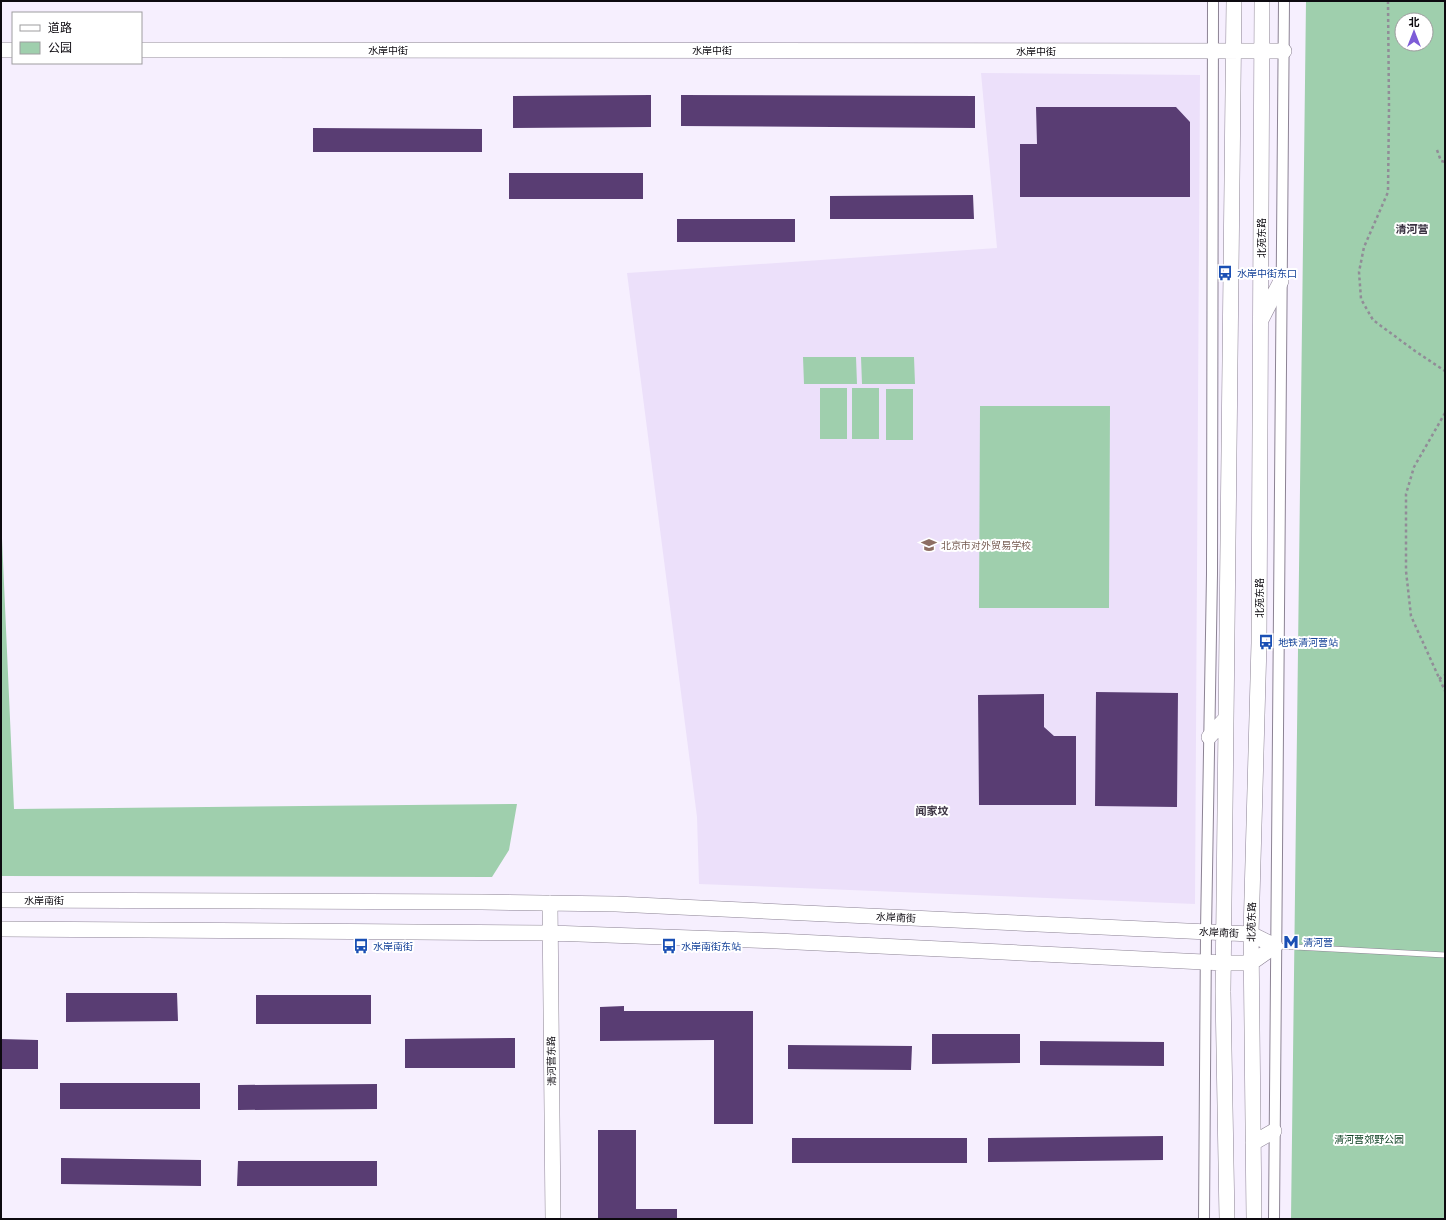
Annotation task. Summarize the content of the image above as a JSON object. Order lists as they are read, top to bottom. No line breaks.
{"streets":{"street":["水岸中街","北苑东路","水岸南街","清河营东路"]},"crossings":[["水岸中街","北苑东路"],["北苑东路","水岸南街"],["水岸南街","清河营东路"]],"districts":["清河营","闻家坟"],"parks":["清河营郊野公园"],"places":{"bus stop":["水岸中街东口","地铁清河营站","水岸南街","水岸南街东站"],"school or university":["北京市对外贸易学校"],"metro station":["清河营"]},"legend":["道路","公园"],"north":"top"}
